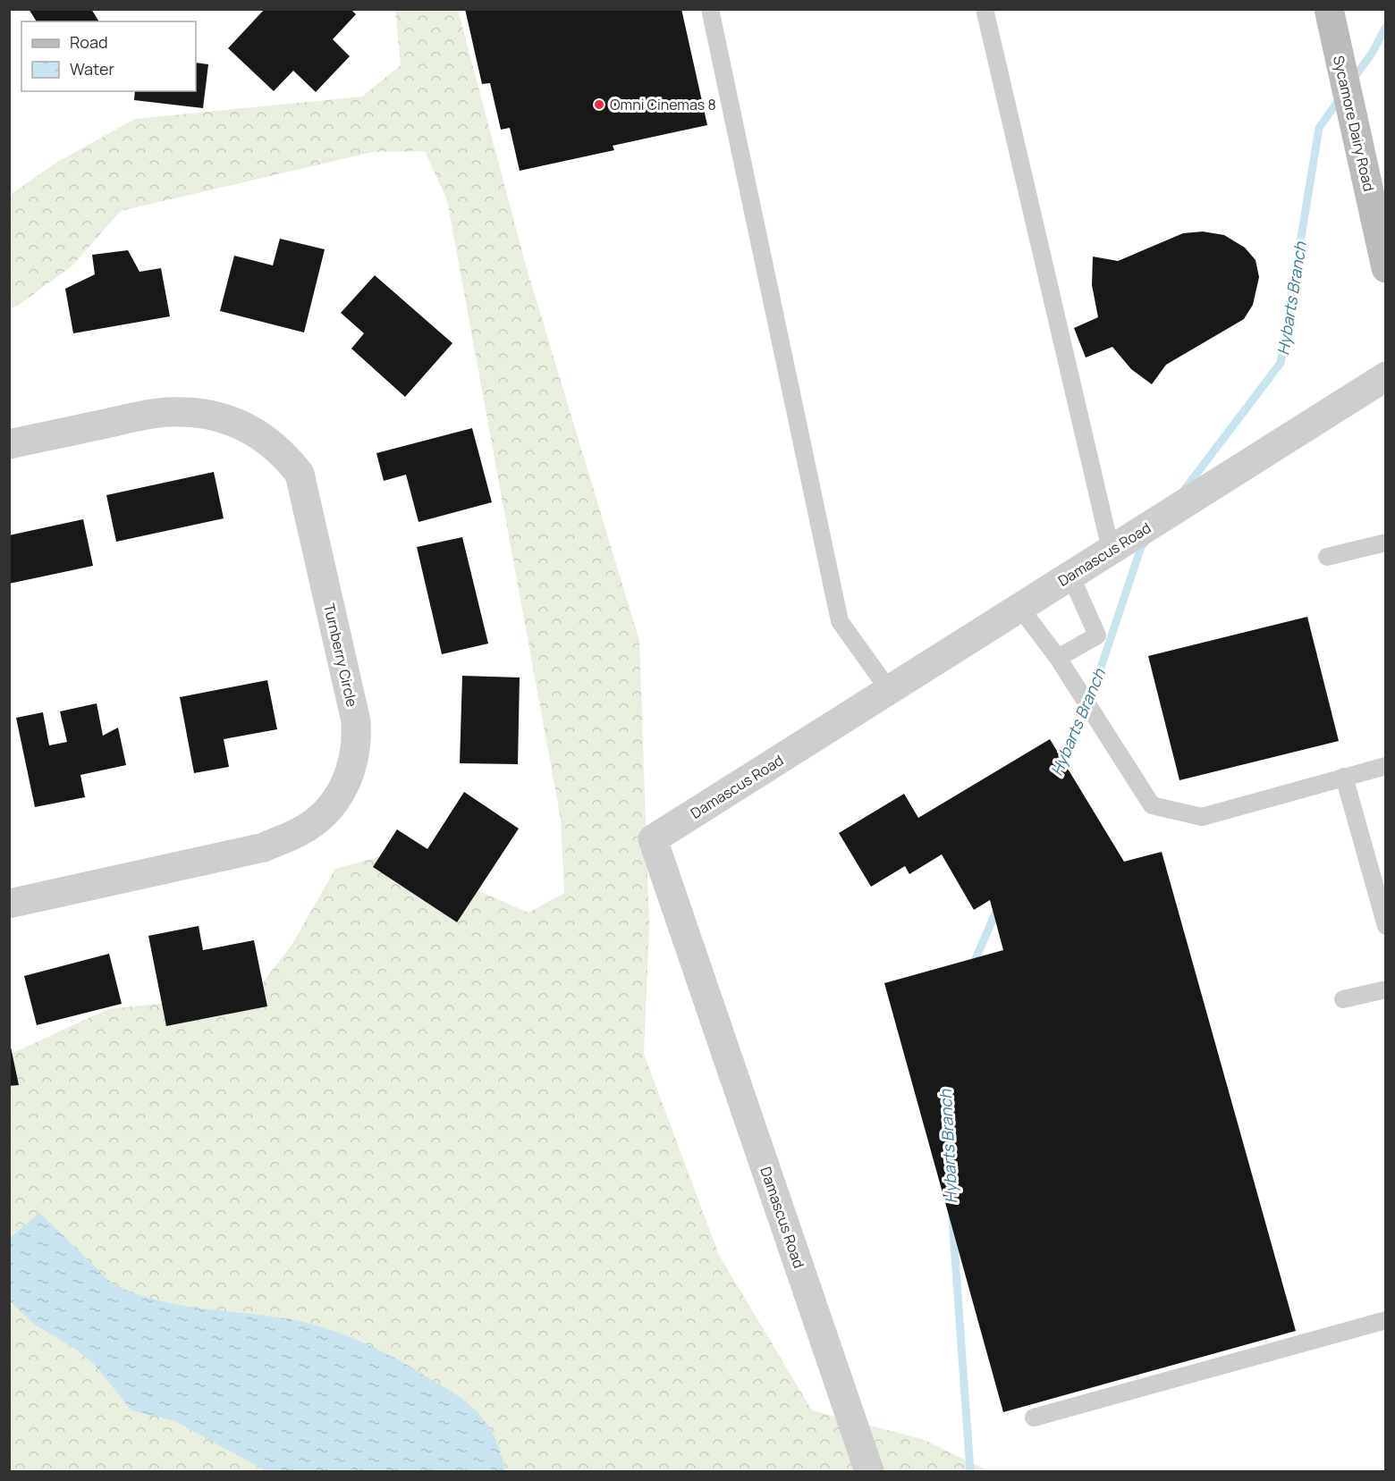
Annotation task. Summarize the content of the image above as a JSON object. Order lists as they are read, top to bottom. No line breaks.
{"streets":{"main road":["Sycamore Dairy Road"],"street":["Damascus Road","Turnberry Circle"]},"water":["Hybarts Branch"],"places":["Omni Cinemas 8"],"legend":["Road","Water"]}
